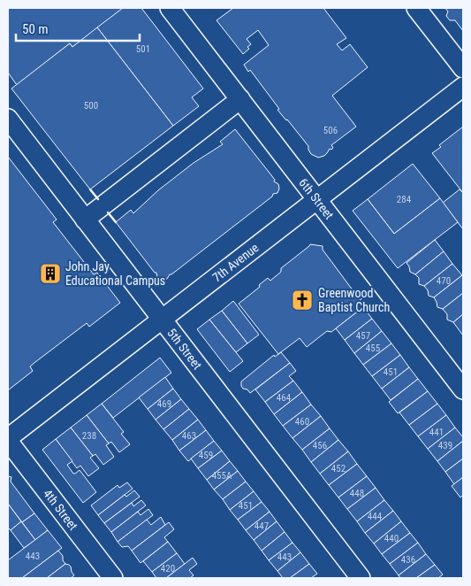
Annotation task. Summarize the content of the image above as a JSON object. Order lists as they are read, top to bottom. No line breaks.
{"streets":{"street":["6th Street","7th Avenue","5th Street","4th Street"]},"crossings":[["6th Street","7th Avenue"],["7th Avenue","5th Street"],["7th Avenue","4th Street"]],"places":{"building":["John Jay Educational Campus"],"church":["Greenwood Baptist Church"]},"house_numbers":["501","500","506","284","470","457","455","451","464","469","460","441","238","463","456","439","459","452","455A","448","451","444","447","440","443","443","436","420"],"scale_bar":"50 m"}
